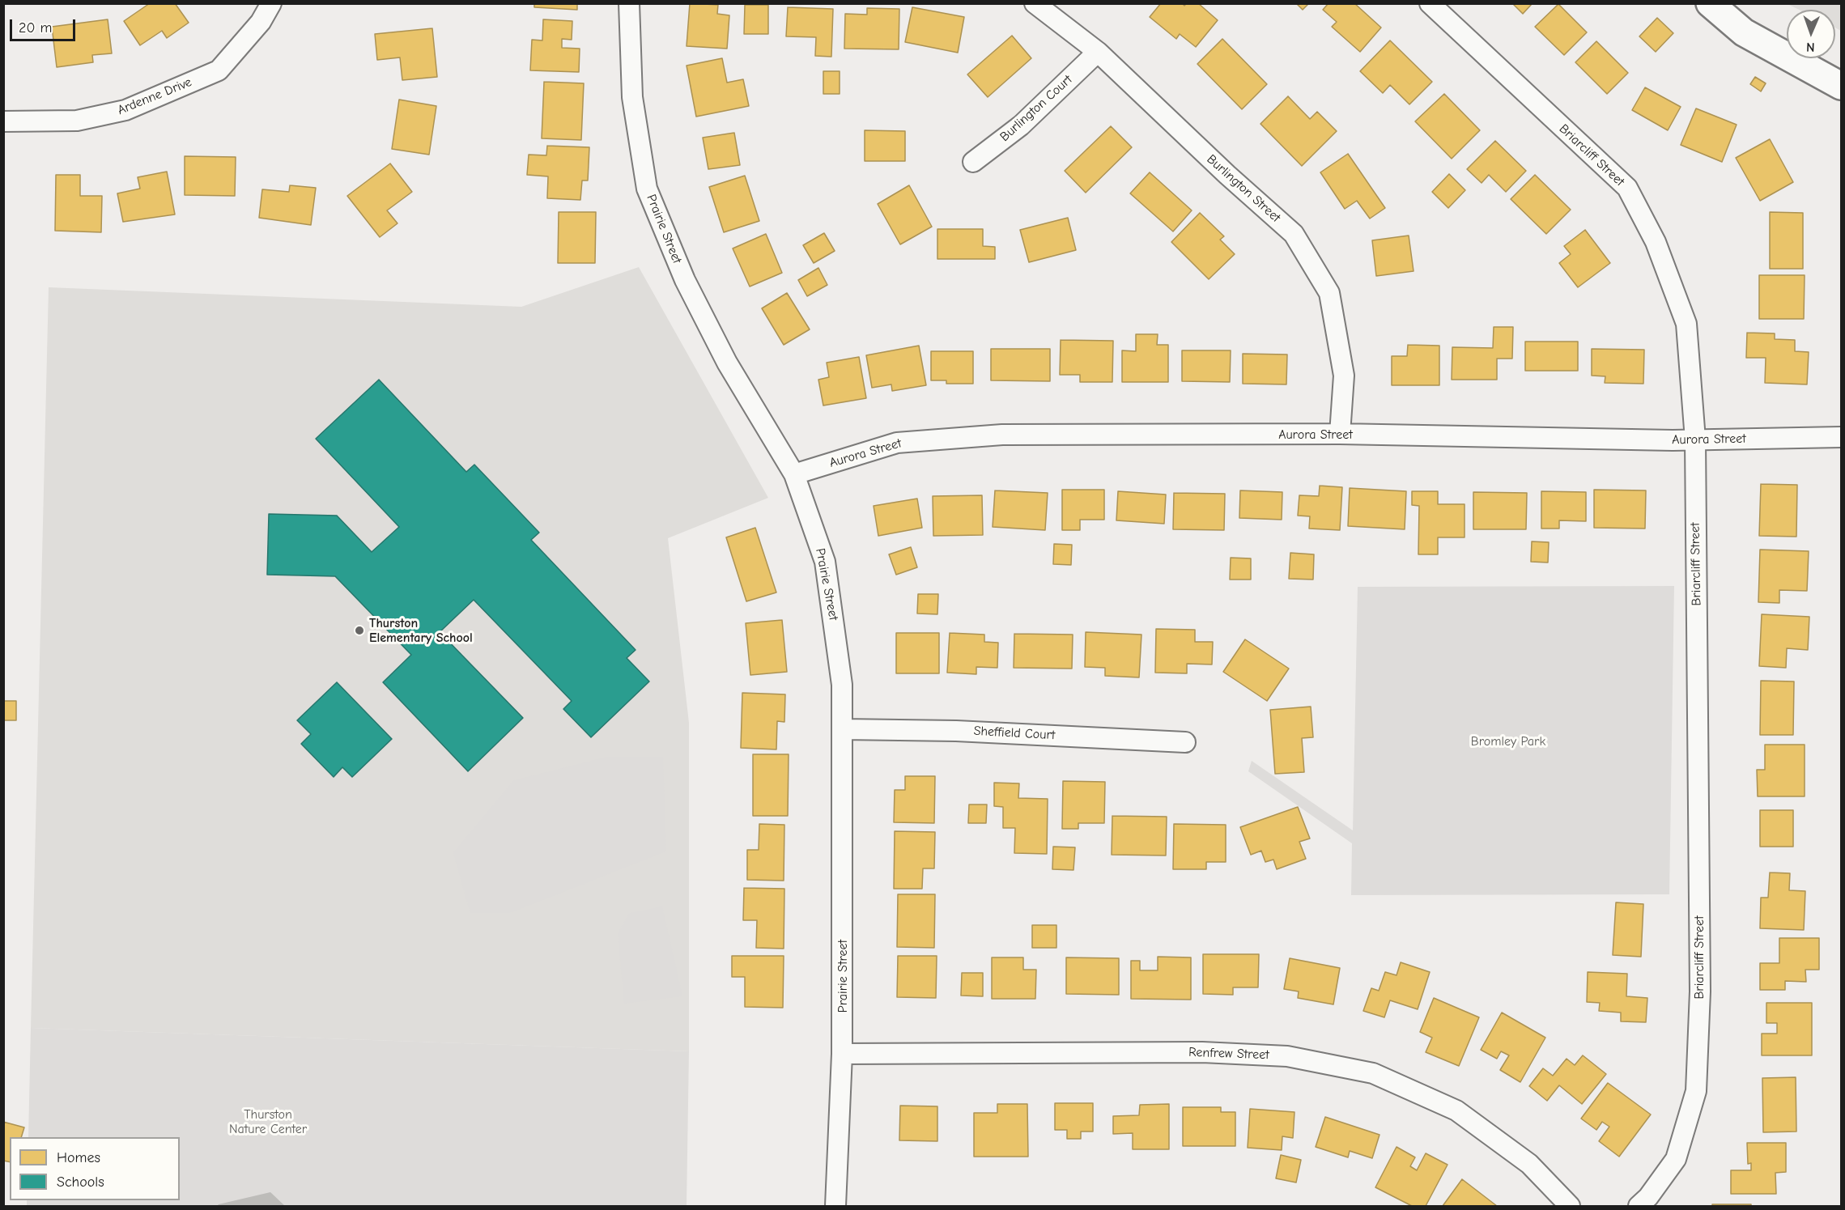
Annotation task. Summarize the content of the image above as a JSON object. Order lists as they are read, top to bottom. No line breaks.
{"streets":{"street":["Ardenne Drive","Burlington Court","Briarcliff Street","Burlington Street","Prairie Street","Aurora Street","Sheffield Court","Renfrew Street"]},"crossings":[["Burlington Court","Burlington Street"],["Briarcliff Street","Aurora Street"],["Burlington Street","Aurora Street"],["Prairie Street","Aurora Street"],["Prairie Street","Sheffield Court"],["Prairie Street","Renfrew Street"]],"parks":["Bromley Park","Thurston Nature Center"],"places":["Thurston Elementary School"],"legend":["Homes","Schools"],"scale_bar":"20 m","north":"bottom"}
